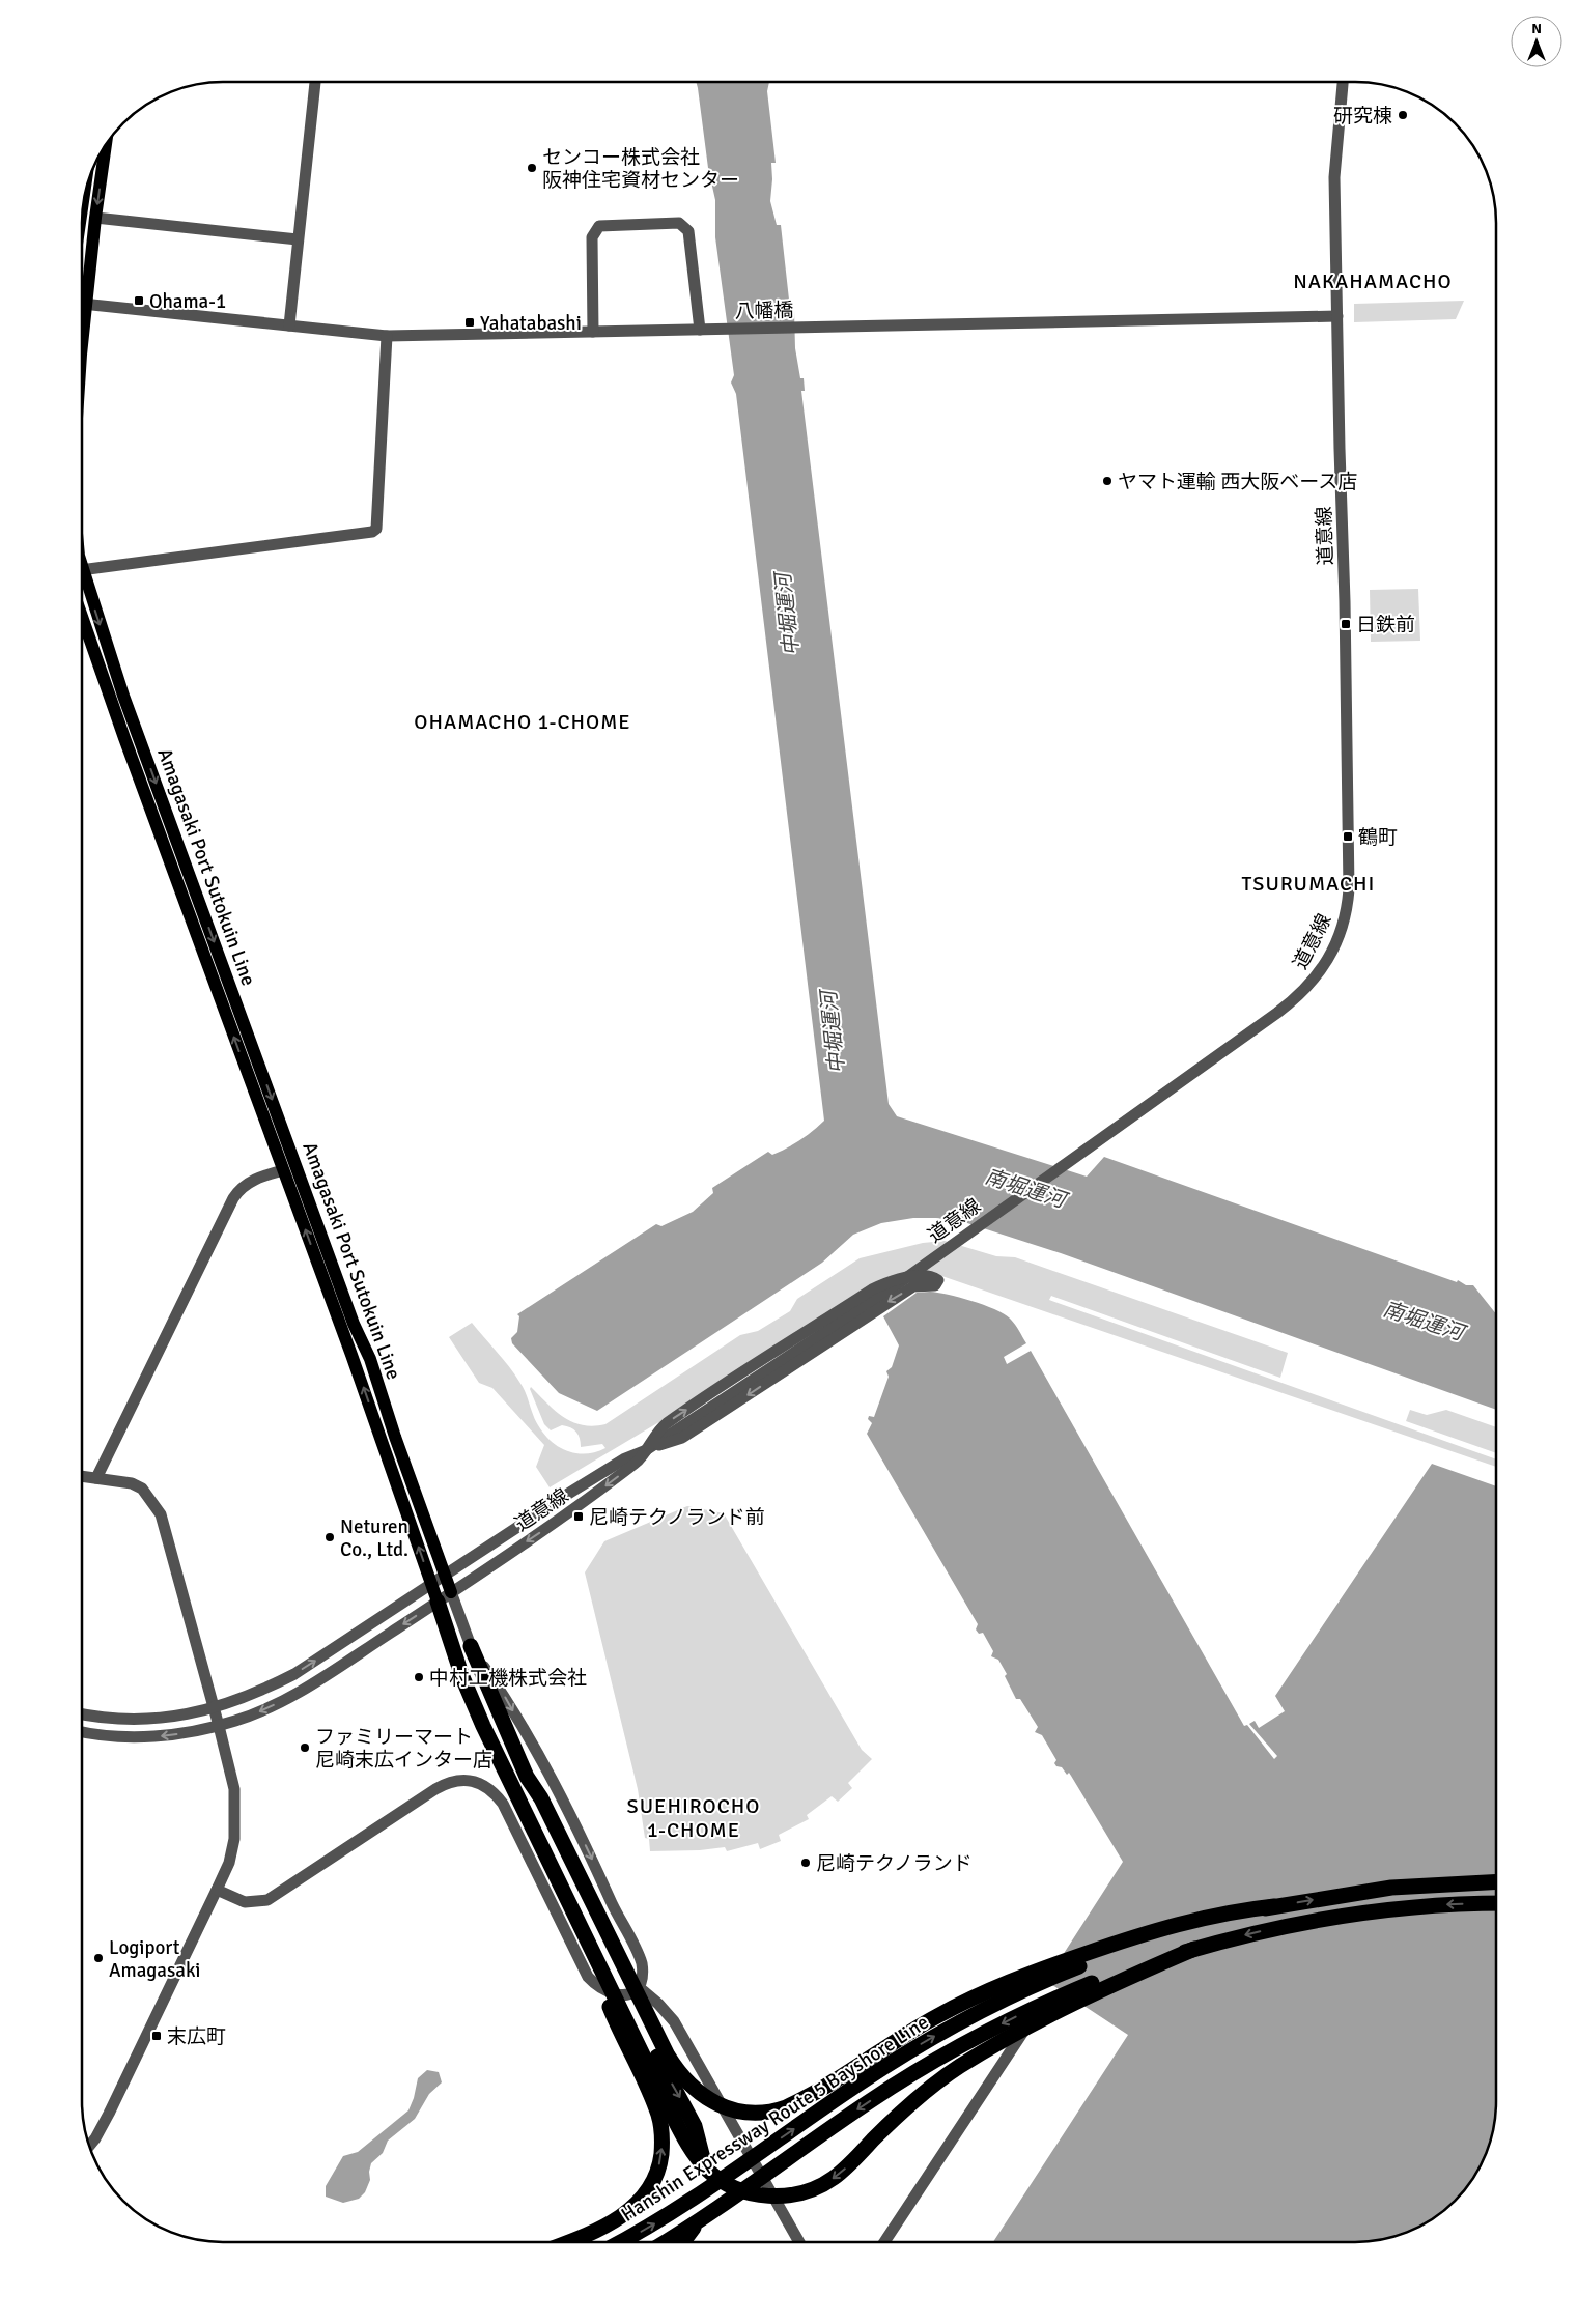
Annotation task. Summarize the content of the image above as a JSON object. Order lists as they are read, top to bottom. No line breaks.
{"streets":{"highway":["Hanshin Expressway Route 5 Bayshore Line"],"main road":["Amagasaki Port Sutokuin Line"],"street":["八幡橋","道意線"]},"crossings":[["八幡橋","道意線"],["道意線","Amagasaki Port Sutokuin Line"]],"districts":["NAKAHAMACHO","OHAMACHO 1-CHOME","TSURUMACHI","SUEHIROCHO 1-CHOME"],"water":["中堀運河","南堀運河"],"places":{"other":["研究棟","センコー株式会社 阪神住宅資材センター","ヤマト運輸 西大阪ベース店","Neturen Co., Ltd.","中村工機株式会社","ファミリーマート 尼崎末広インター店","尼崎テクノランド","Logiport Amagasaki"],"transit":["Ohama-1","Yahatabashi","日鉄前","鶴町","尼崎テクノランド前","末広町"]},"north":"top"}
